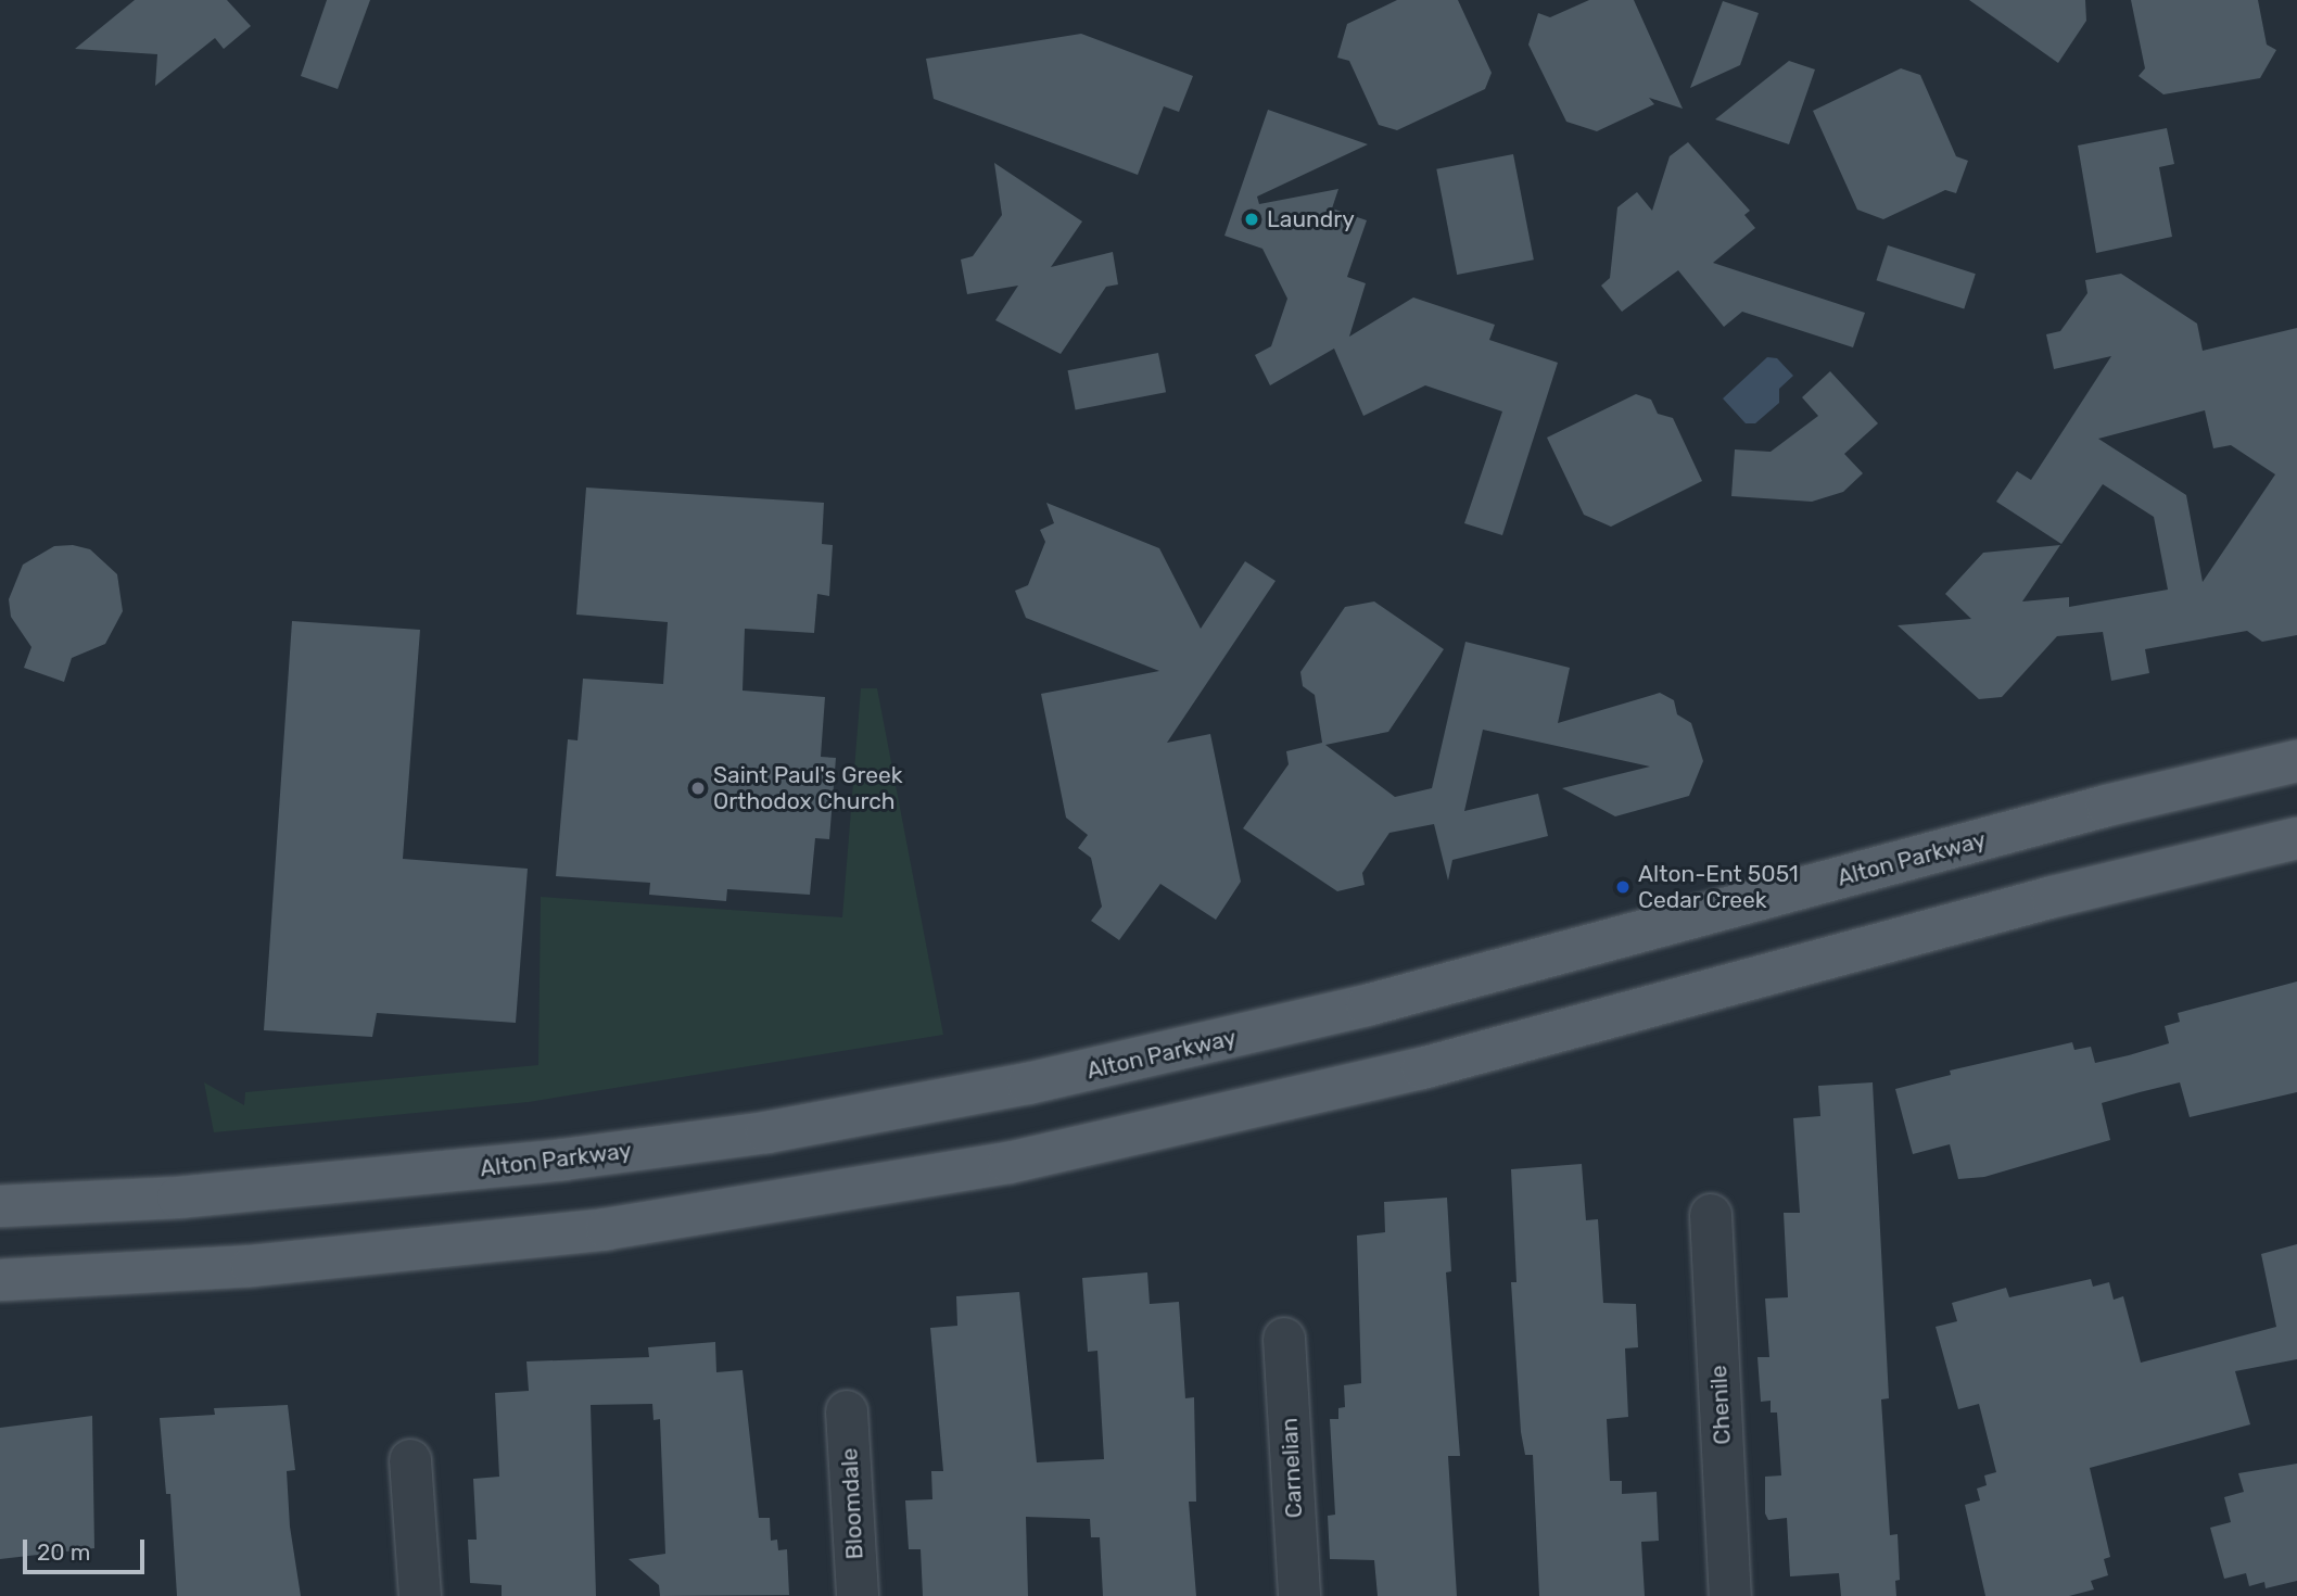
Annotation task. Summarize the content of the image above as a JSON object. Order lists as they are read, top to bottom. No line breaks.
{"streets":{"main road":["Alton Parkway"],"street":["Chenile","Carnelian","Bloomdale"]},"places":["Laundry","Saint Paul's Greek Orthodox Church","Alton-Ent 5051 Cedar Creek"],"scale_bar":"20 m"}
